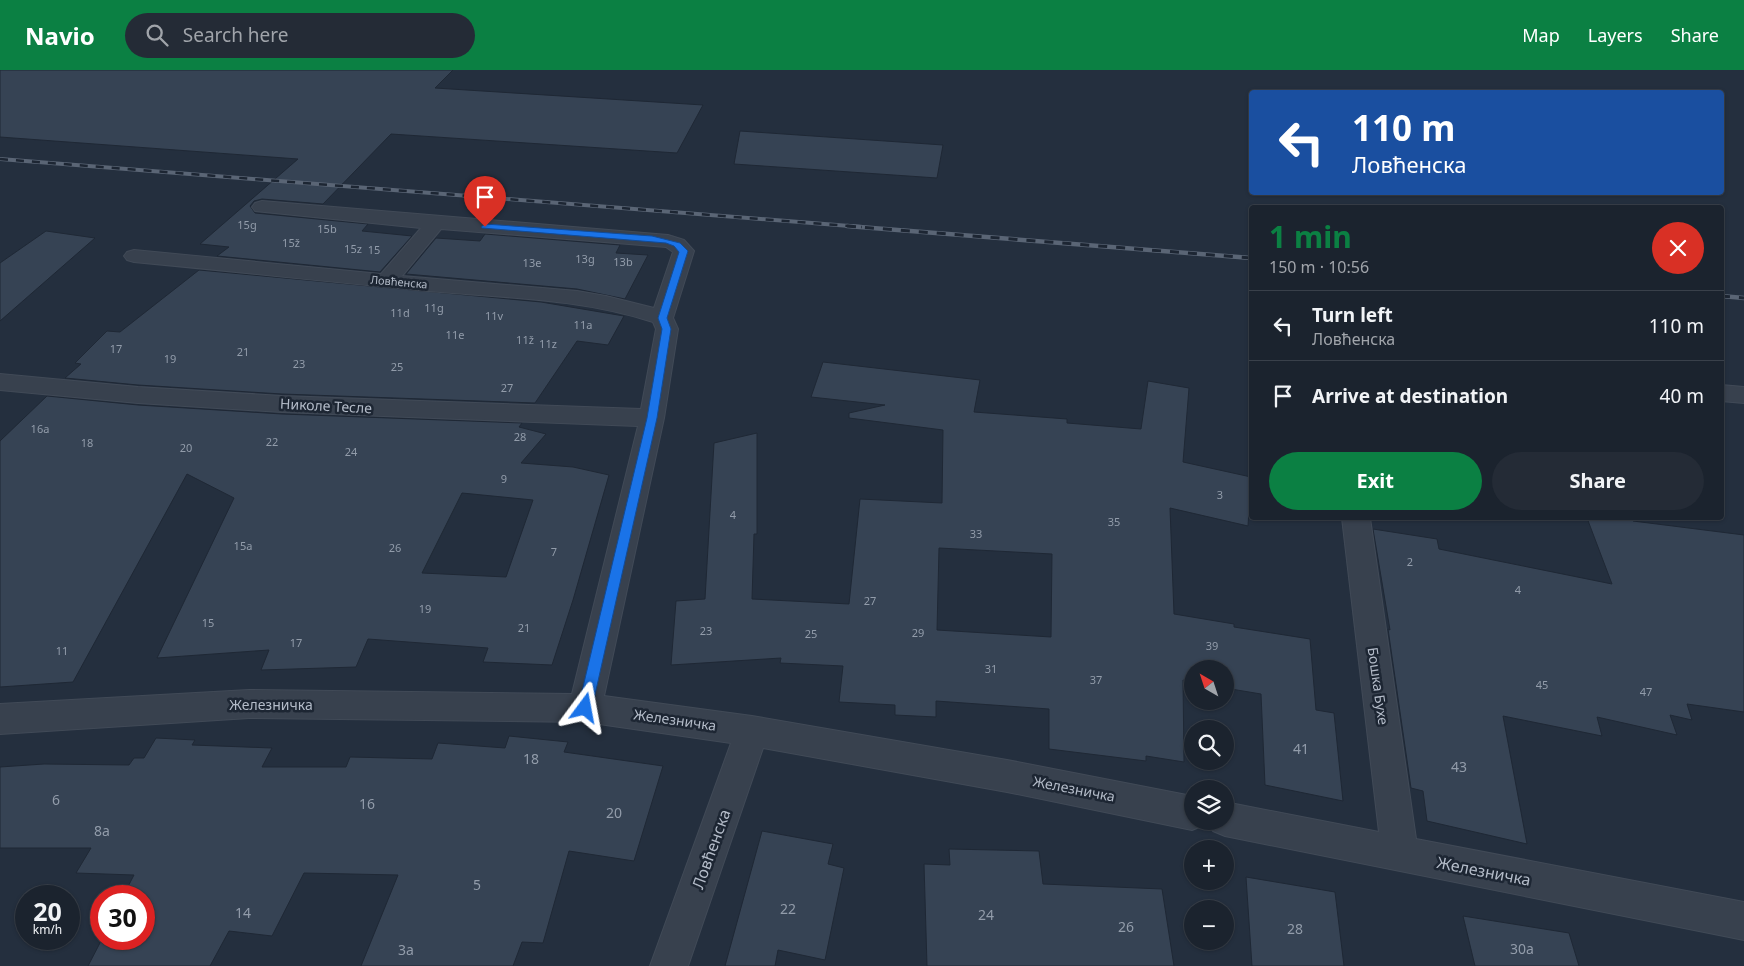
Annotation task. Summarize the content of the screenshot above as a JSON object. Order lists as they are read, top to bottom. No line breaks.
{"streets":{"street":["Ловћенска","Николе Тесле","Бошка Бухе","Железничка"]},"crossings":[["Ловћенска","Железничка"],["Бошка Бухе","Железничка"]],"house_numbers":["15g","15b","15ž","15z","15","13g","13b","13e","11g","11d","11v","11a","11e","11ž","11z","17","21","19","23","25","27","16a","28","22","18","20","24","9","3","4","35","33","15a","26","7","2","4","27","19","15","21","23","29","25","17","39","11","31","37","45","47","41","18","43","6","16","20","8a","5","22","14","24","26","28","30a","3a"],"north":"top left","page":{"header":"Navio","search":"Search here","nav":["Map","Layers","Share"],"turn":["110 m","Ловћенска"],"heading":["1 min","150 m · 10:56"],"list":[{"name":"Turn left","note":"Ловћенска","value":"110 m"},{"name":"Arrive at destination","value":"40 m"}],"buttons":["Exit","Share"],"map_buttons":["+","−"],"speed":"20 km/h","limit":"30"}}
